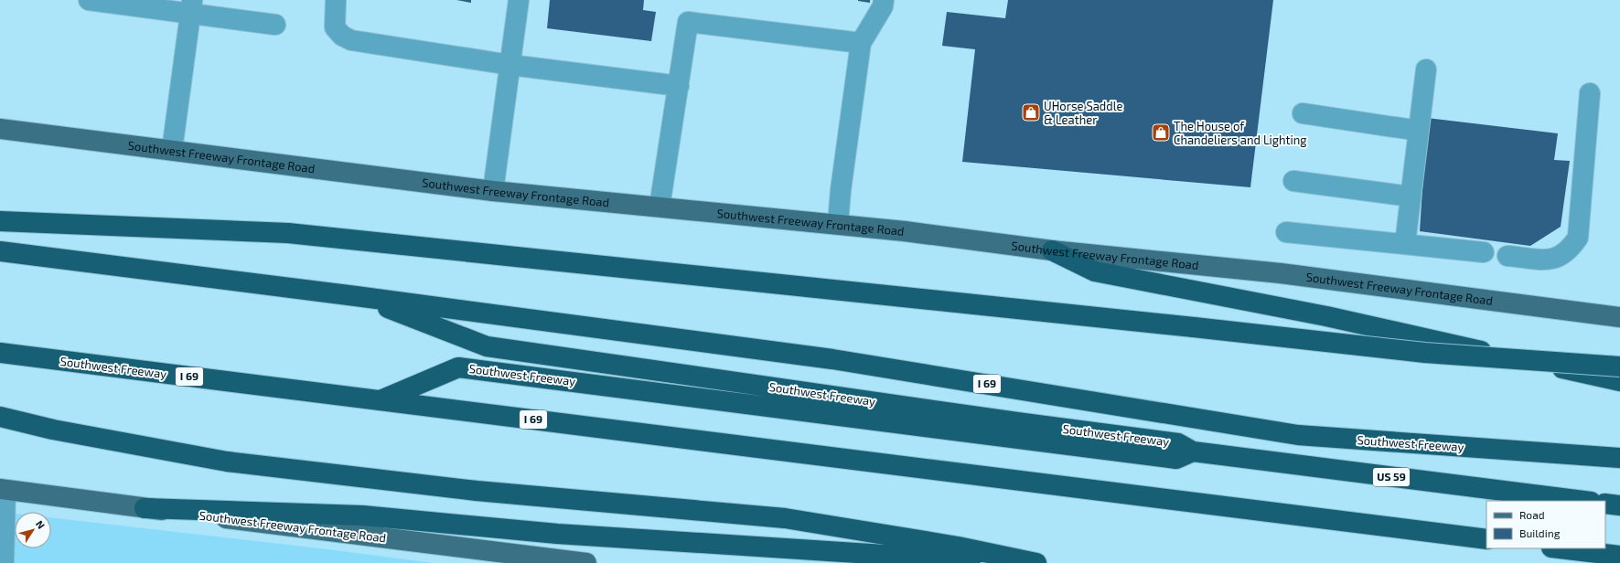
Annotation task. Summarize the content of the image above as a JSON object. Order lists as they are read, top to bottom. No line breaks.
{"streets":{"highway":["Southwest Freeway","I 69","US 59"],"main road":["Southwest Freeway Frontage Road"]},"crossings":[["Southwest Freeway","US 59"]],"places":{"shop":["UHorse Saddle & Leather","The House of Chandeliers and Lighting"]},"legend":["Road","Building"],"north":"top right"}
